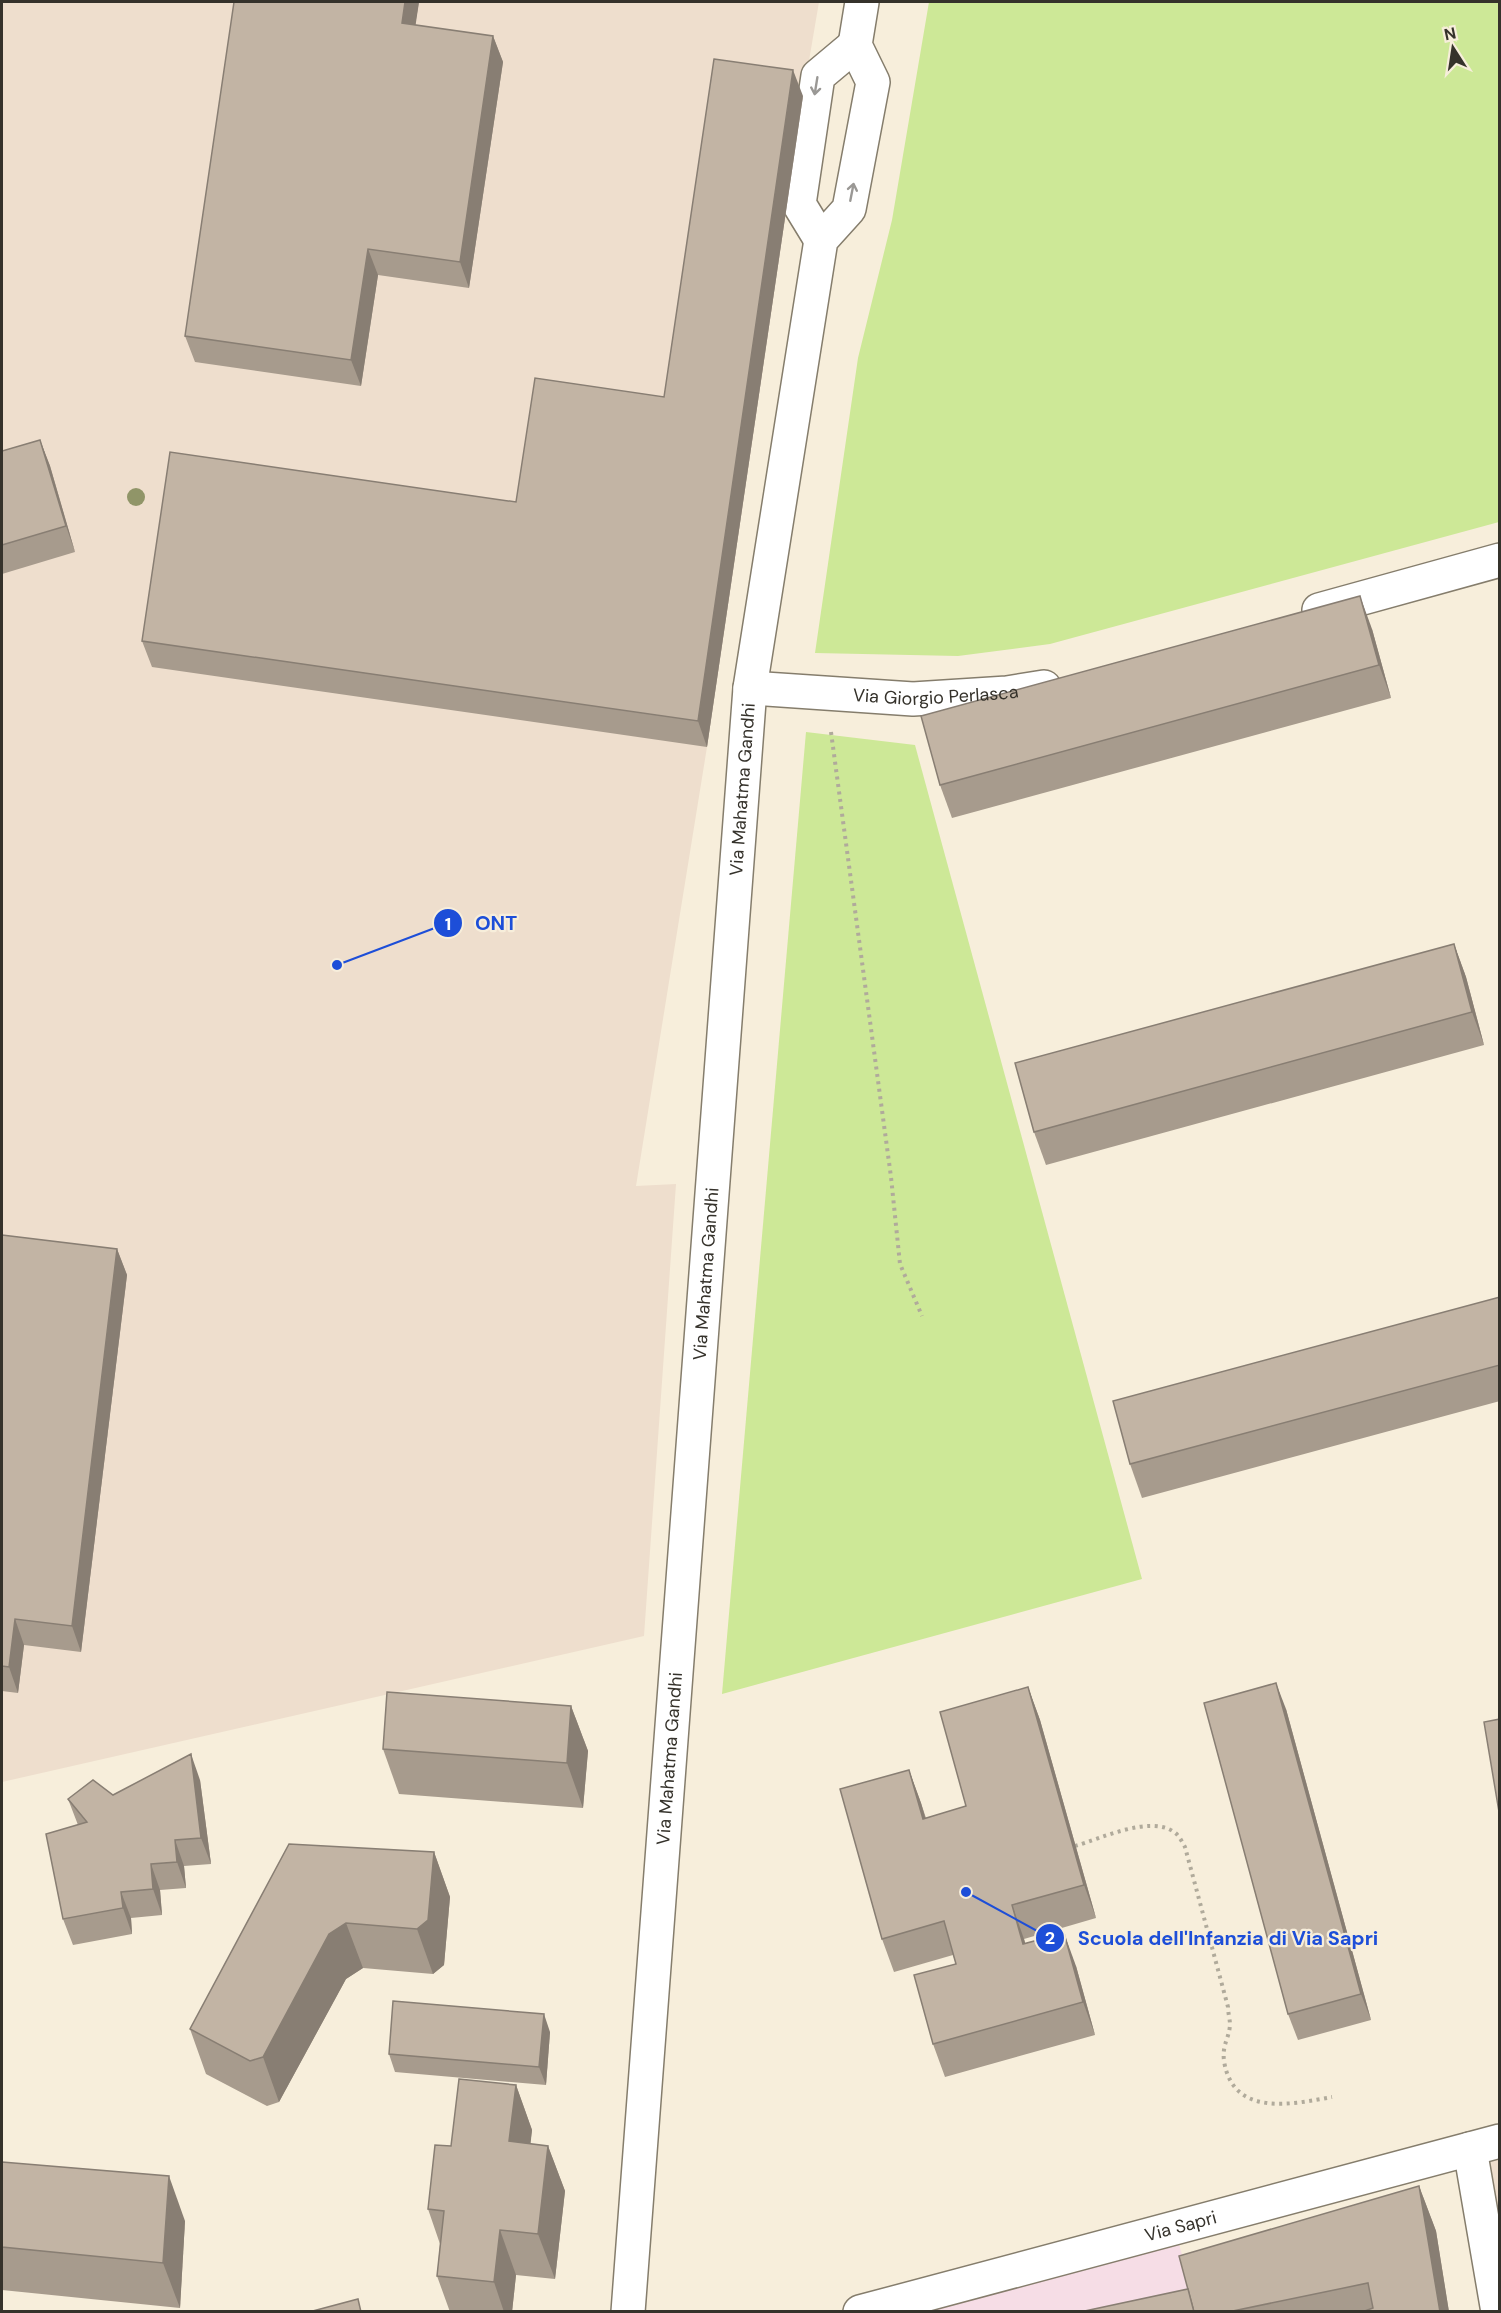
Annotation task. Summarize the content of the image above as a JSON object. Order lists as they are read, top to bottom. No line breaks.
{"streets":{"street":["Via Giorgio Perlasca","Via Mahatma Gandhi","Via Sapri"]},"crossings":[["Via Giorgio Perlasca","Via Mahatma Gandhi"]],"places":["ONT","Scuola dell'Infanzia di Via Sapri"],"north":"top"}
